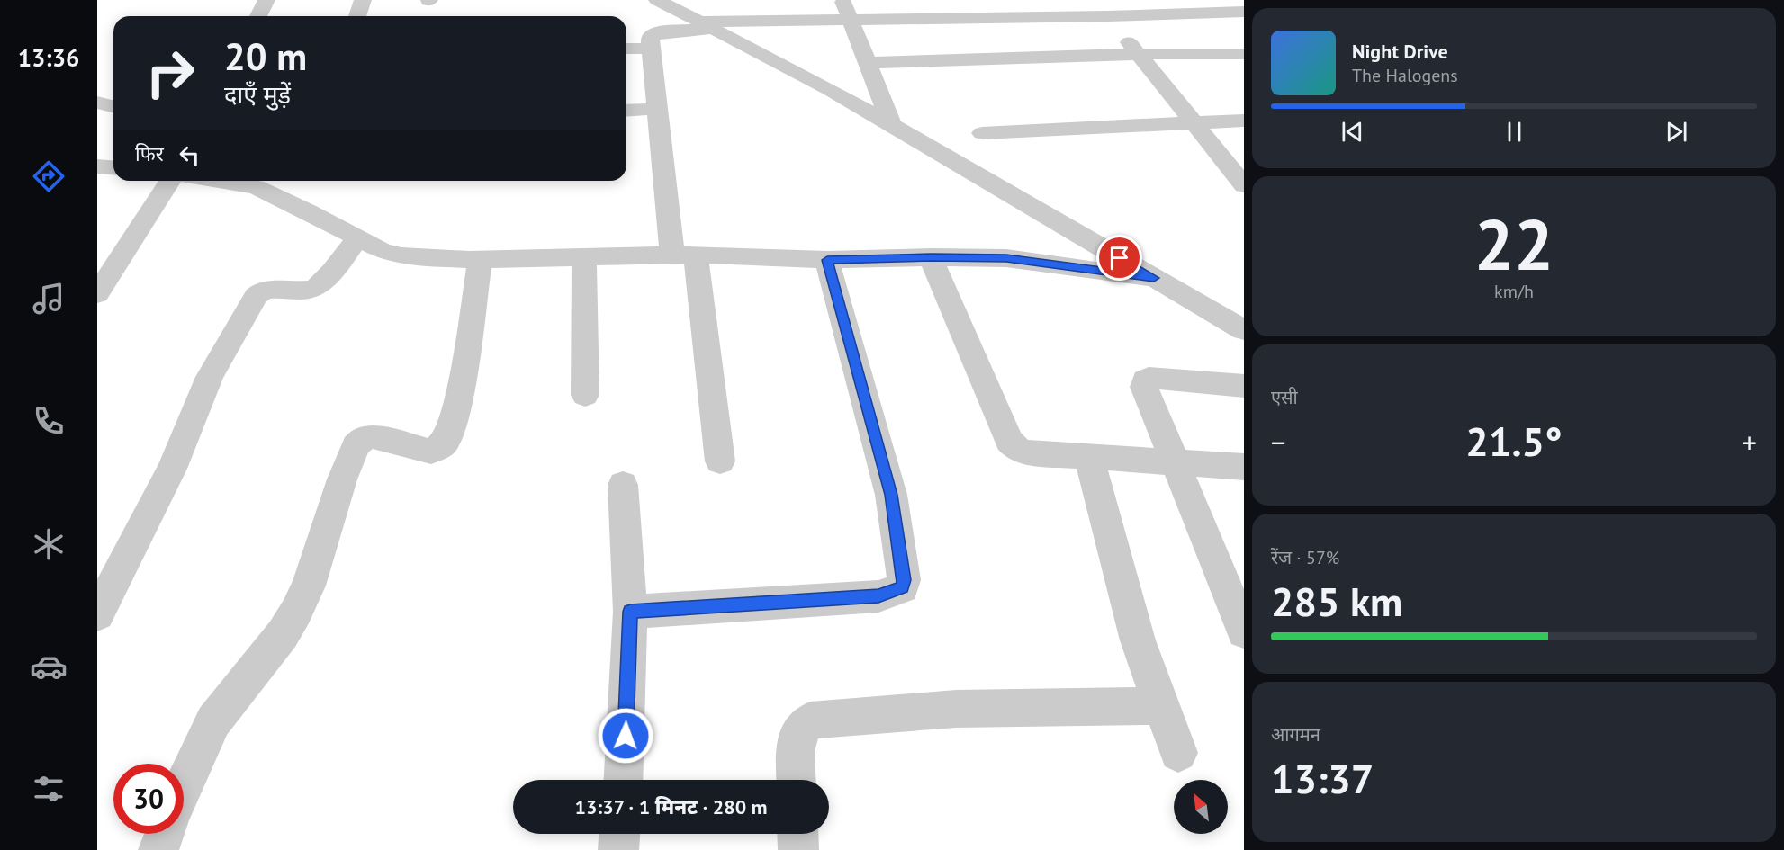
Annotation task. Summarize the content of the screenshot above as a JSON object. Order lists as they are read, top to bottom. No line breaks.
{"north":"top left","page":{"tabs":"13:36","turn":["20 m","दाएँ मुड़ें"],"song":["Night Drive","The Halogens"],"then":"फिर","tile":[["22","km/h"],"एसी",["रेंज · 57%","285 km"],["आगमन","13:37"]],"heat":["−","21.5°","+"],"limit":"30","trip":"13:37 · 1 मिनट · 280 m"}}
